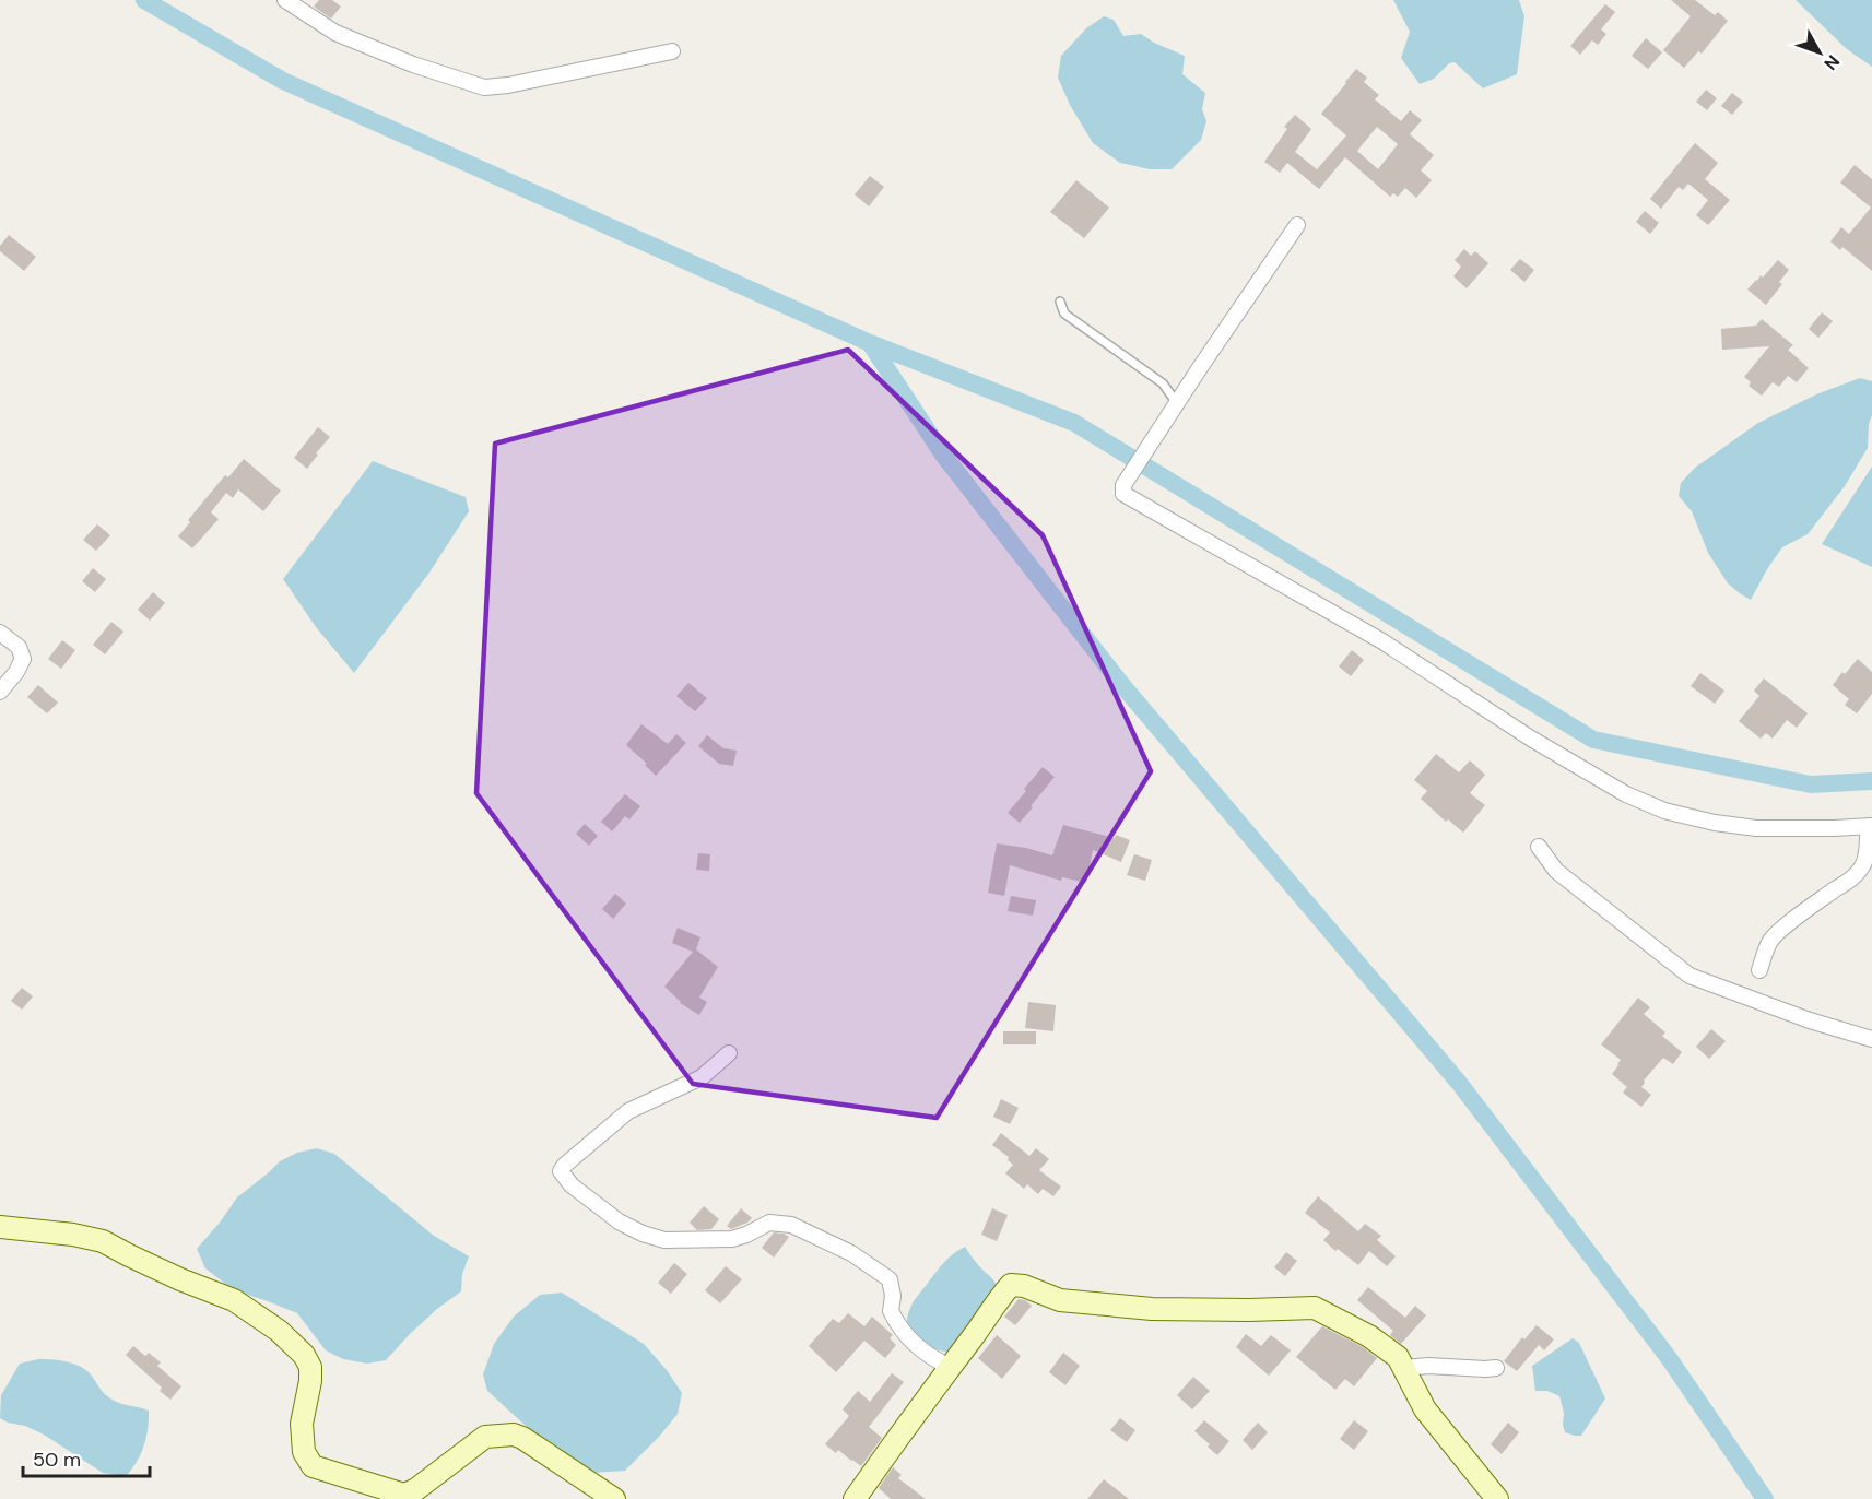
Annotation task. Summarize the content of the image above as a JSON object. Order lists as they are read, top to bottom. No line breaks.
{"scale_bar":"50 m","north":"bottom right"}
